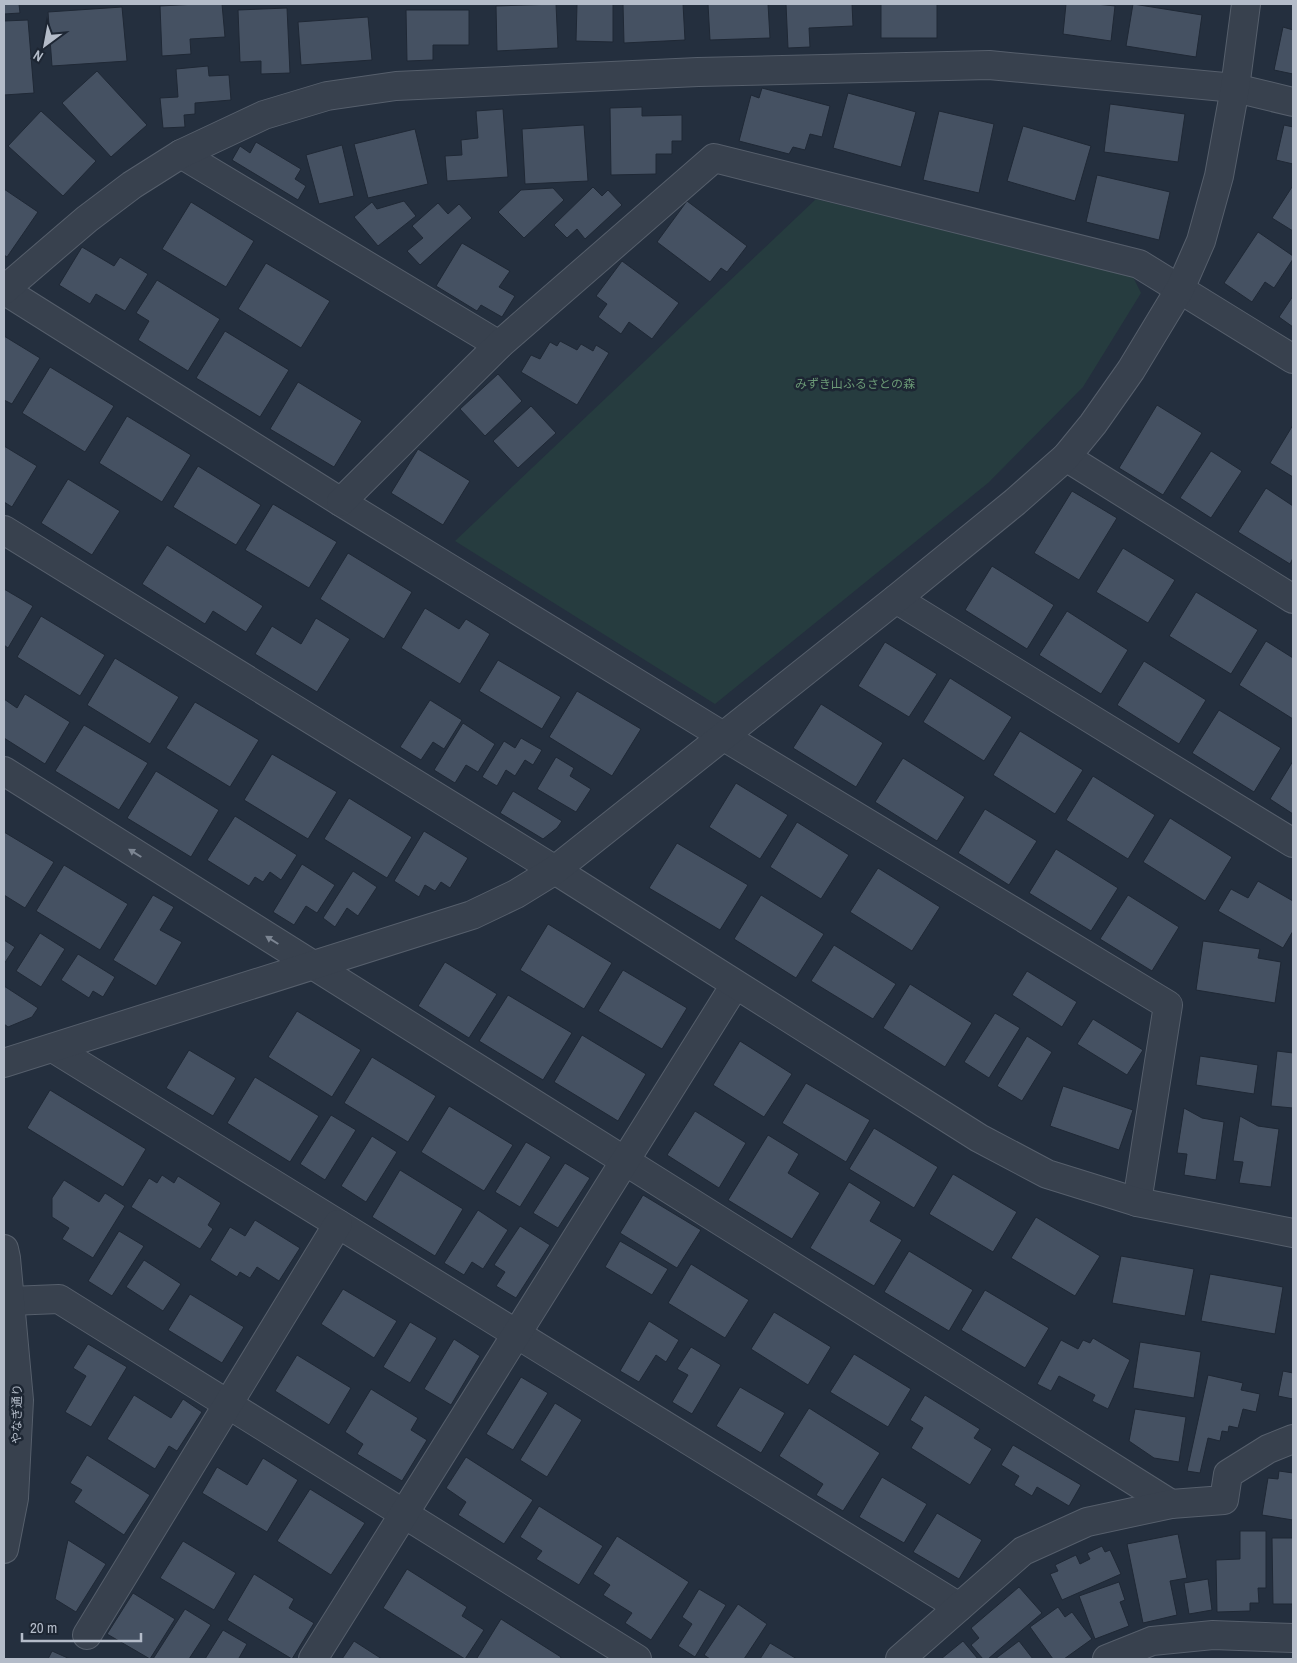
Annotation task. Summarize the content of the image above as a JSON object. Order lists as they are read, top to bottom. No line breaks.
{"streets":{"street":["やなぎ通り"]},"parks":["みずき山ふるさとの森"],"scale_bar":"20 m","north":"bottom left"}
